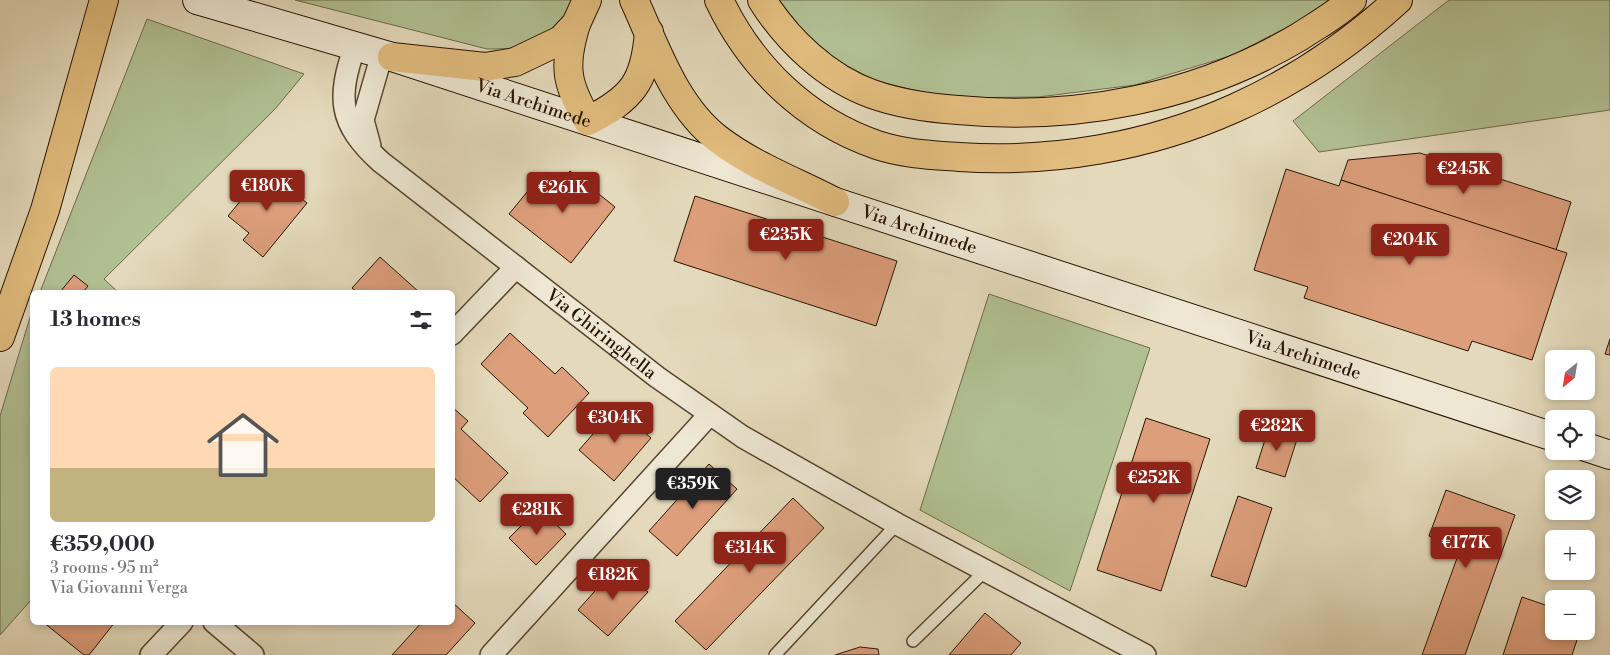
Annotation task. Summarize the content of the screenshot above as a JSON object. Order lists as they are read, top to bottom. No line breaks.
{"streets":{"street":["Via Archimede","Via Ghiringhella"]},"crossings":[["Via Archimede","Via Ghiringhella"]],"north":"bottom left","page":{"price":["€245K","€180K","€261K","€235K","€204K","€304K","€282K","€252K","€359K","€281K","€177K","€314K","€182K"],"heading":"13 homes","map_buttons":["+","−"],"list":[{"name":"€359,000","note":"3 rooms · 95 m² · Via Giovanni Verga"}]}}
